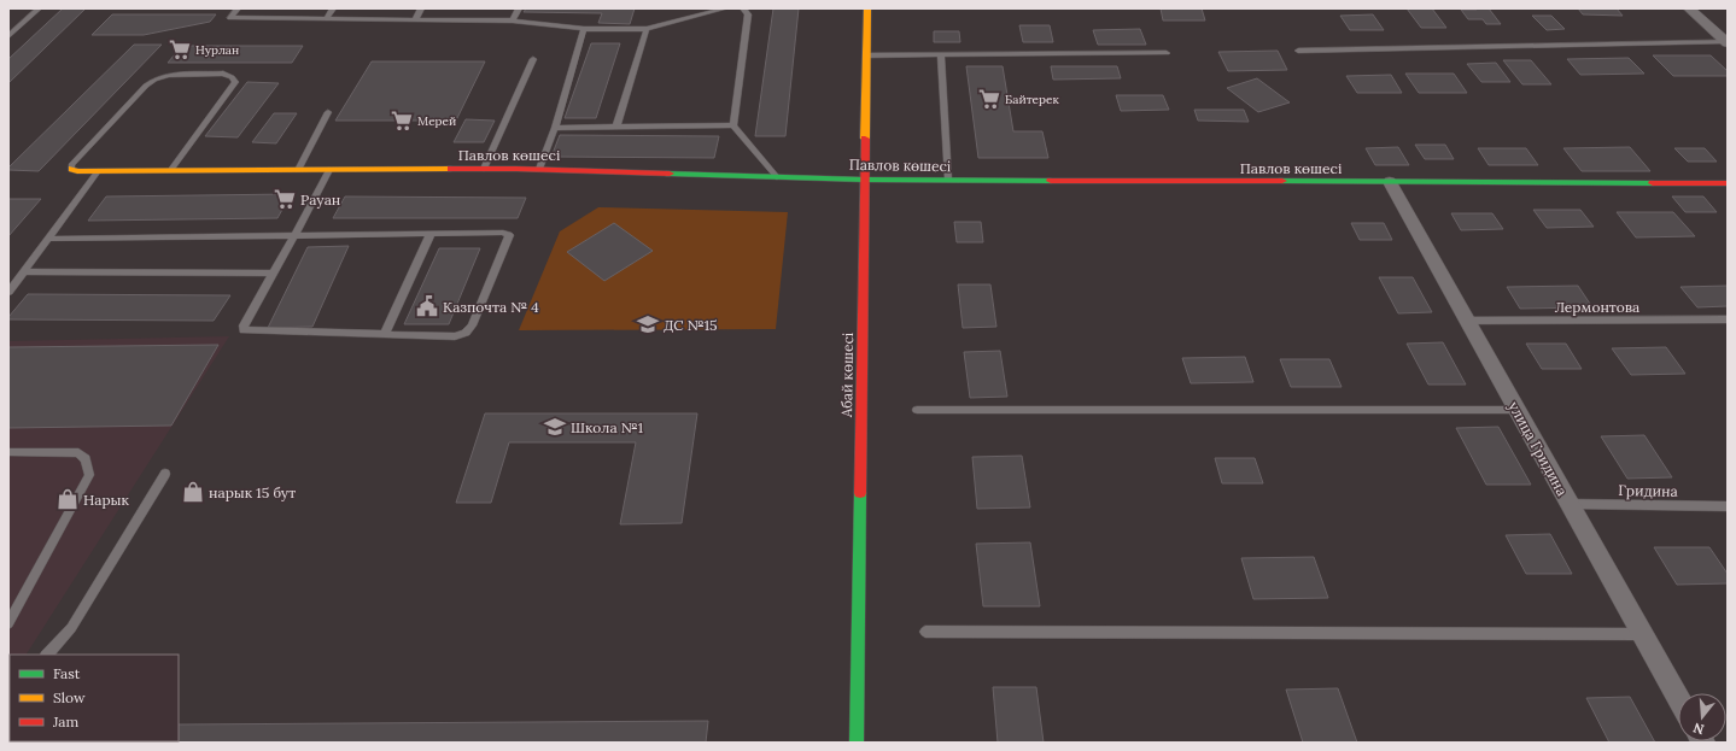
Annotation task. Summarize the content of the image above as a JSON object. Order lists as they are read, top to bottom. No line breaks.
{"streets":{"street":["Павлов көшесі","Абай көшесі","улица Гридина"],"lane":["Лермонтова","Гридина"]},"crossings":[["Павлов көшесі","Абай көшесі"],["Павлов көшесі","улица Гридина"],["Лермонтова","улица Гридина"],["улица Гридина","Гридина"]],"places":{"supermarket":["Нурлан","Байтерек","Мерей","Рауан"],"public building":["Казпочта № 4"],"school or university":["ДС №15","Школа №1"],"shop":["нарык 15 бут","Нарык"]},"legend":["Fast","Slow","Jam"],"north":"bottom"}
